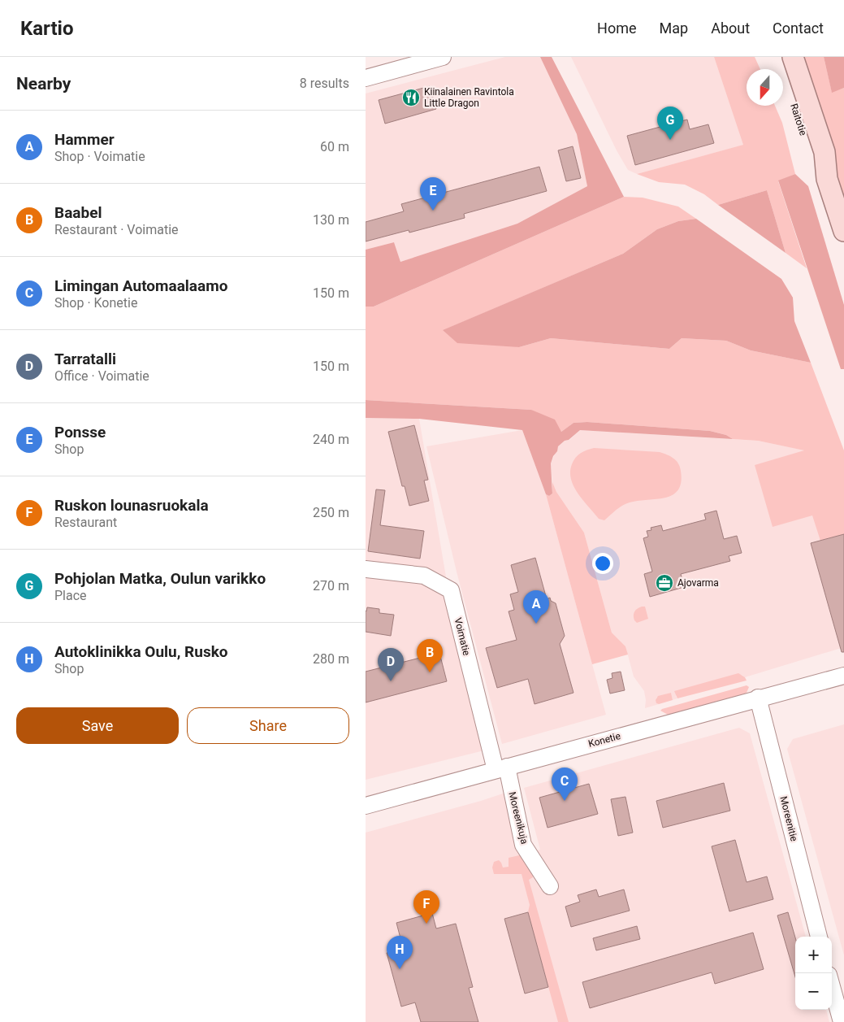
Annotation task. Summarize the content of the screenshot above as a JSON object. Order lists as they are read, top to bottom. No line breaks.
{"streets":{"main road":["Raitotie"],"street":["Voimatie","Konetie","Moreenikuja","Moreenitie"]},"crossings":[["Voimatie","Konetie"],["Voimatie","Moreenikuja"],["Konetie","Moreenikuja"],["Konetie","Moreenitie"]],"places":{"restaurant":["Kiinalainen Ravintola Little Dragon"],"office":["Ajovarma"]},"north":"bottom","page":{"header":"Kartio","nav":["Home","Map","About","Contact"],"heading":["Nearby","8 results"],"pins":["G","E","A","B","D","C","F","H"],"list":[{"mark":"A","name":"Hammer","note":"Shop · Voimatie","value":"60 m"},{"mark":"B","name":"Baabel","note":"Restaurant · Voimatie","value":"130 m"},{"mark":"C","name":"Limingan Automaalaamo","note":"Shop · Konetie","value":"150 m"},{"mark":"D","name":"Tarratalli","note":"Office · Voimatie","value":"150 m"},{"mark":"E","name":"Ponsse","note":"Shop","value":"240 m"},{"mark":"F","name":"Ruskon lounasruokala","note":"Restaurant","value":"250 m"},{"mark":"G","name":"Pohjolan Matka, Oulun varikko","note":"Place","value":"270 m"},{"mark":"H","name":"Autoklinikka Oulu, Rusko","note":"Shop","value":"280 m"}],"buttons":["Save","Share"],"map_buttons":["+","−"]}}
